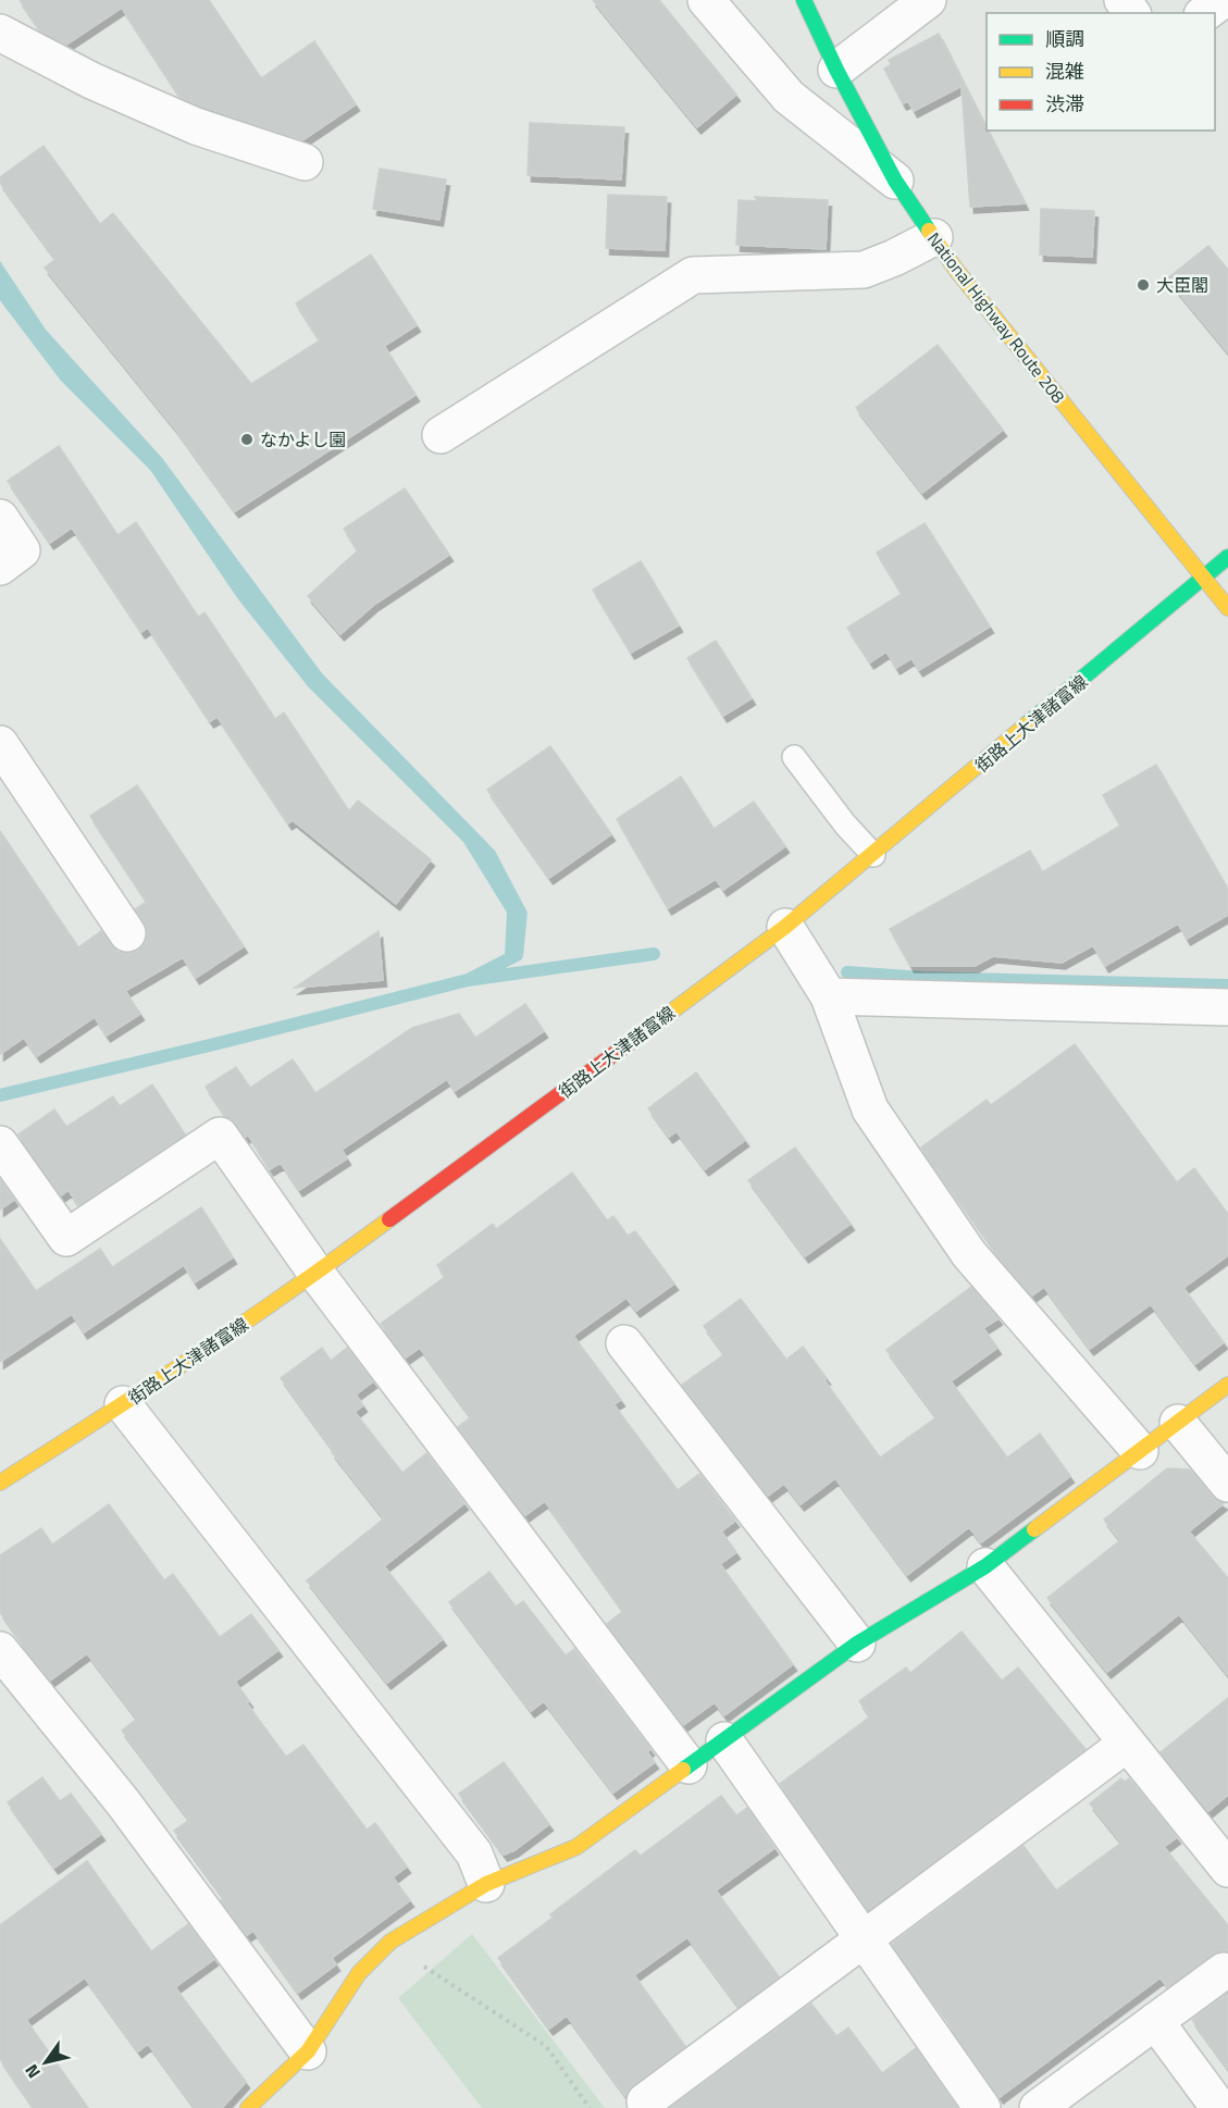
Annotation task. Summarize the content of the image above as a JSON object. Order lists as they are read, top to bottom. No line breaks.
{"streets":{"main road":["National Highway Route 208","街路上大津諸富線"]},"crossings":[["National Highway Route 208","街路上大津諸富線"]],"places":["大臣閣","なかよし園"],"legend":["順調","混雑","渋滞"],"north":"bottom left"}
